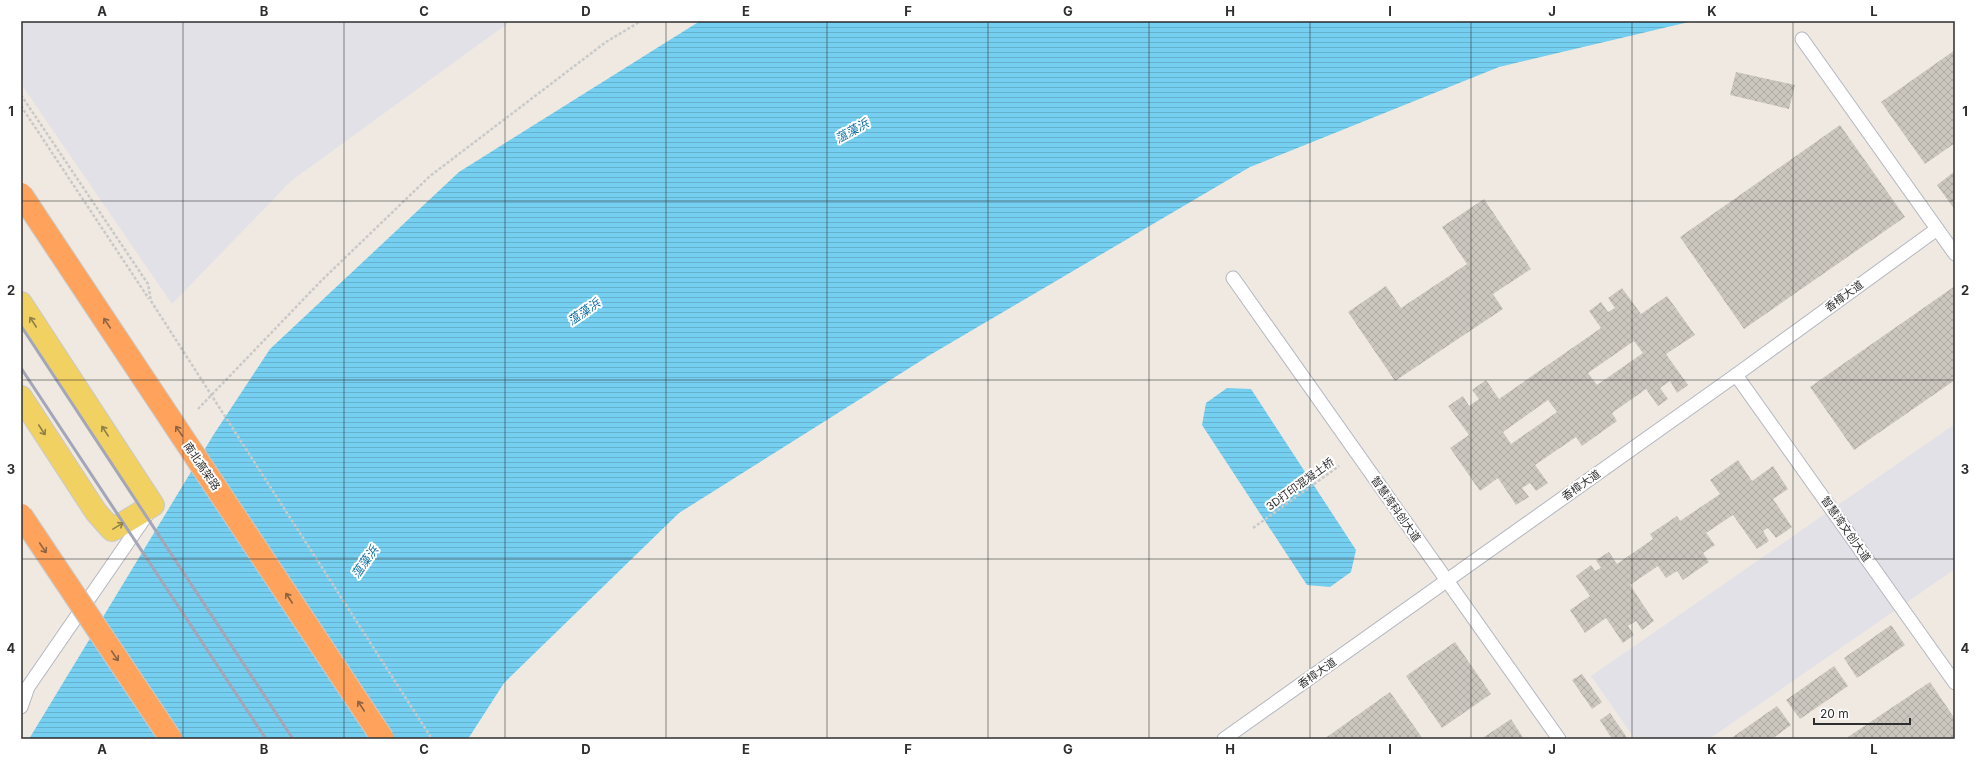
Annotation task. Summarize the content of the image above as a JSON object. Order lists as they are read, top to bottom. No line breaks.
{"streets":{"highway":["南北高架路"],"lane":["香樟大道","智慧湾科创大道","智慧湾文创大道"],"path":["3D打印混凝土桥"]},"crossings":[["香樟大道","智慧湾科创大道"],["香樟大道","智慧湾文创大道"],["3D打印混凝土桥","智慧湾科创大道"]],"water":["蕰藻浜"],"scale_bar":"20 m","grid":{"columns":["A","B","C","D","E","F","G","H","I","J","K","L"],"rows":["1","2","3","4"]}}
